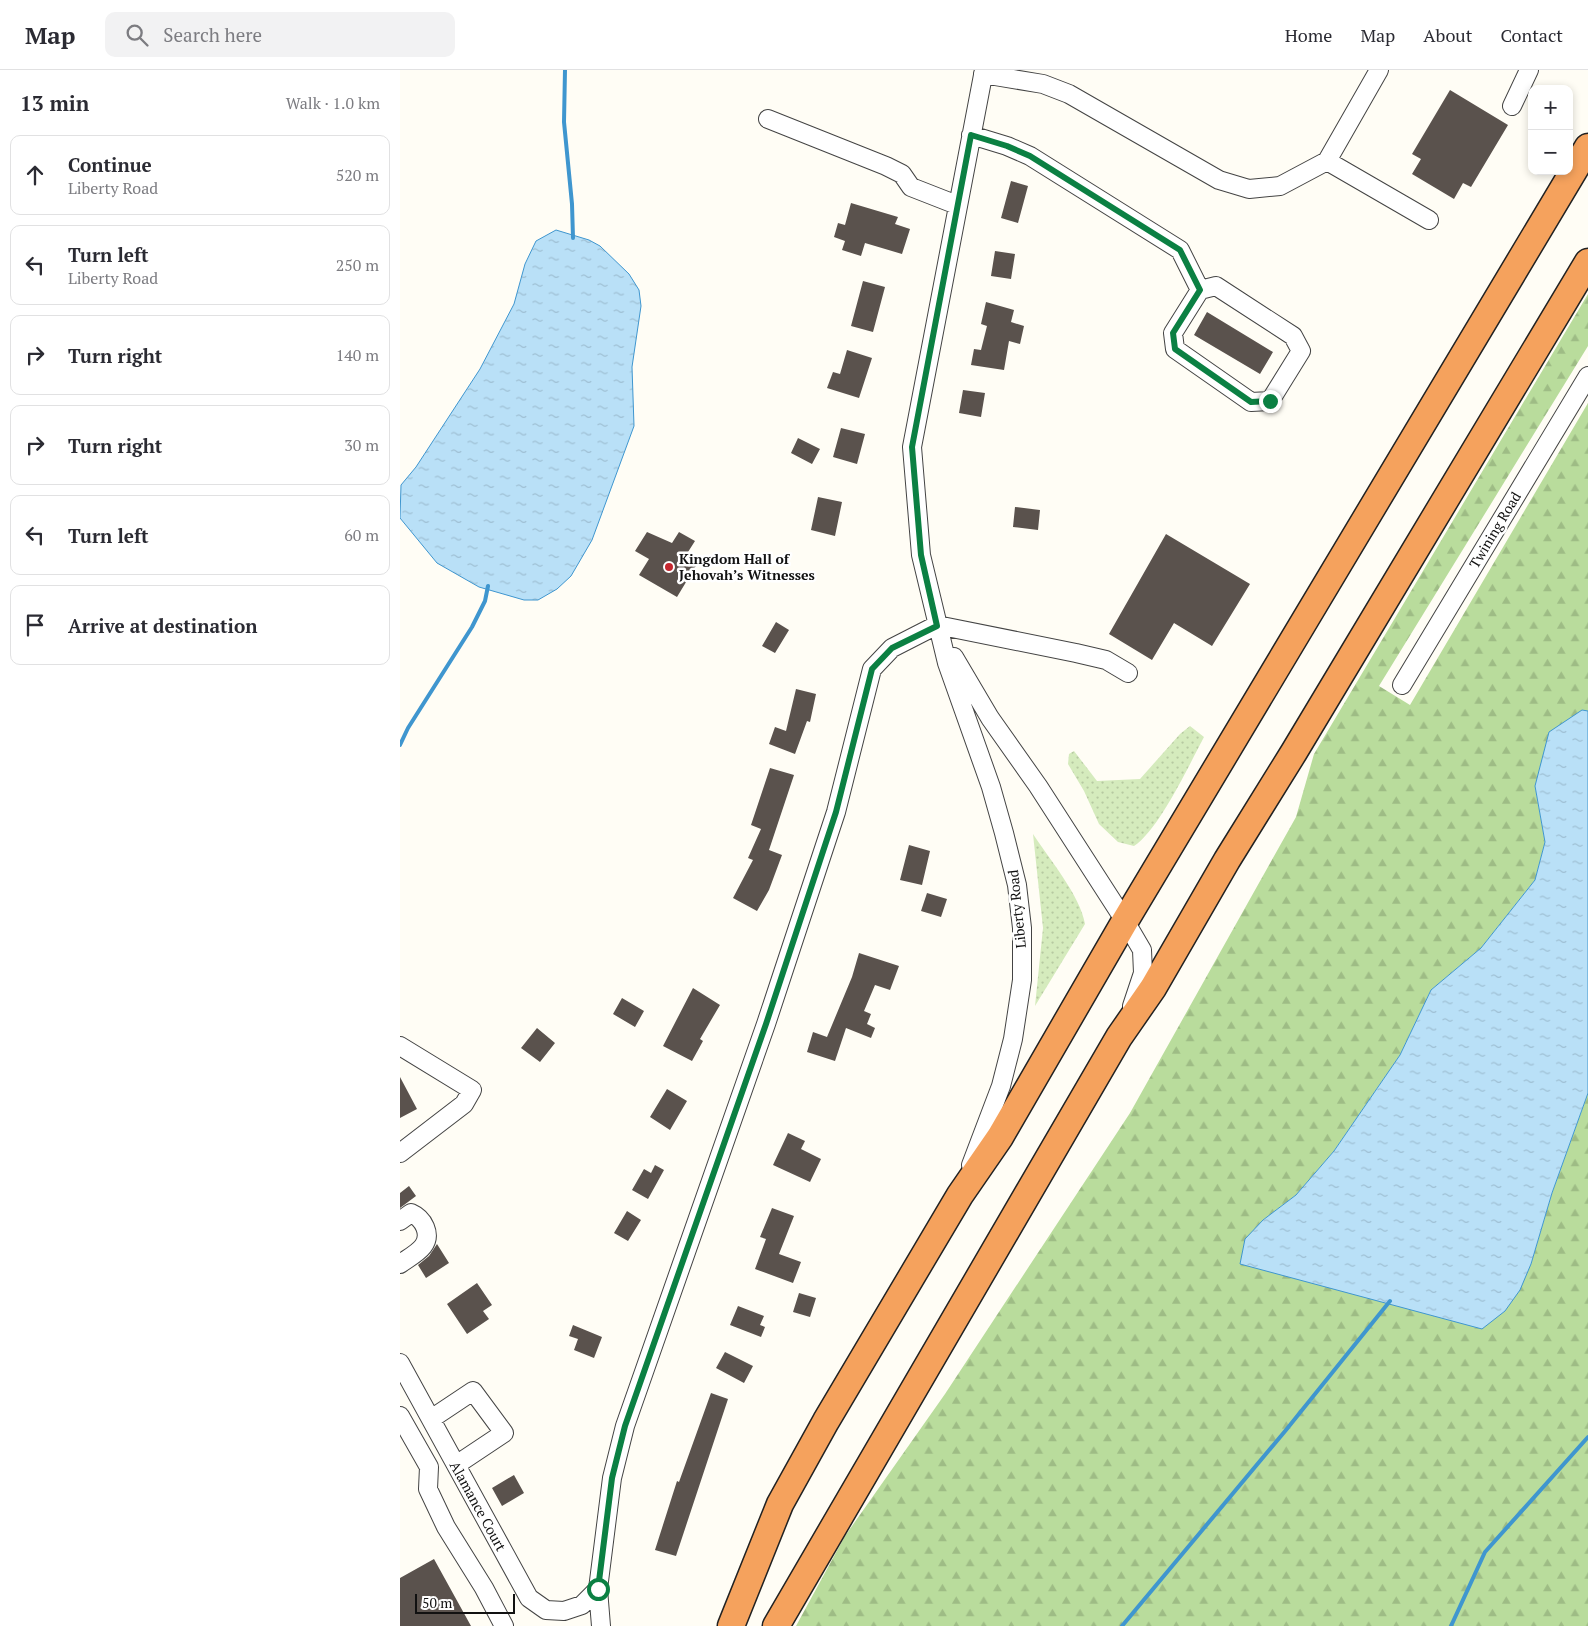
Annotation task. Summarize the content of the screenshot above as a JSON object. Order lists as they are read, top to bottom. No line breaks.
{"streets":{"street":["Twining Road","Liberty Road","Alamance Court"]},"places":["Kingdom Hall of Jehovah’s Witnesses"],"scale_bar":"50 m","page":{"header":"Map","search":"Search here","nav":["Home","Map","About","Contact"],"heading":["13 min","Walk · 1.0 km"],"map_buttons":["+","−"],"list":[["Continue","Liberty Road","520 m"],["Turn left","Liberty Road","250 m"],["Turn right","140 m"],["Turn right","30 m"],["Turn left","60 m"],"Arrive at destination"],"scale":"50 m"}}
